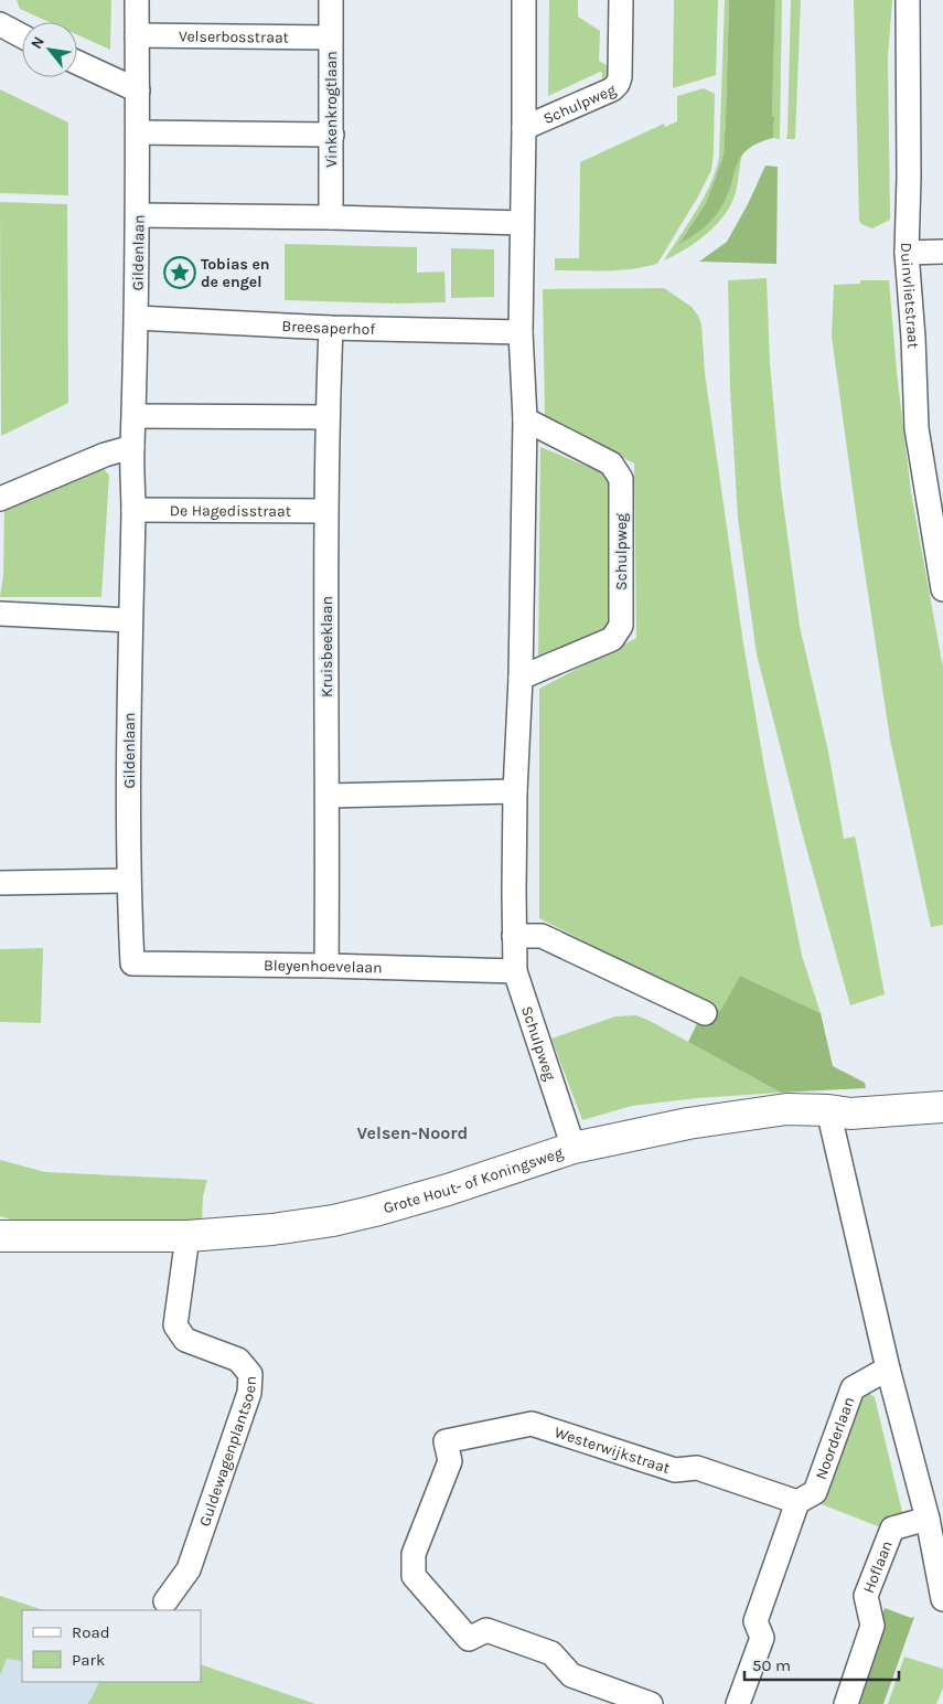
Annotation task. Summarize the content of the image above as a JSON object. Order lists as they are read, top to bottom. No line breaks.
{"streets":{"street":["Velserbosstraat","Schulpweg","Vinkenkrogtlaan","Gildenlaan","Duinvlietstraat","Breesaperhof","De Hagedisstraat","Kruisbeeklaan","Bleyenhoevelaan","Grote Hout- of Koningsweg","Noorderlaan","Westerwijkstraat","Guldewagenplantsoen","Hoflaan"]},"crossings":[["Velserbosstraat","Vinkenkrogtlaan"],["Velserbosstraat","Gildenlaan"],["Schulpweg","Breesaperhof"],["Schulpweg","Bleyenhoevelaan"],["Schulpweg","Grote Hout- of Koningsweg"],["Gildenlaan","Breesaperhof"],["Gildenlaan","De Hagedisstraat"],["Gildenlaan","Bleyenhoevelaan"],["Breesaperhof","Kruisbeeklaan"],["De Hagedisstraat","Kruisbeeklaan"],["Kruisbeeklaan","Bleyenhoevelaan"],["Grote Hout- of Koningsweg","Guldewagenplantsoen"],["Noorderlaan","Westerwijkstraat"]],"districts":["Velsen-Noord"],"places":{"place":["Tobias en de engel"]},"legend":["Road","Park"],"scale_bar":"50 m","north":"top left"}
